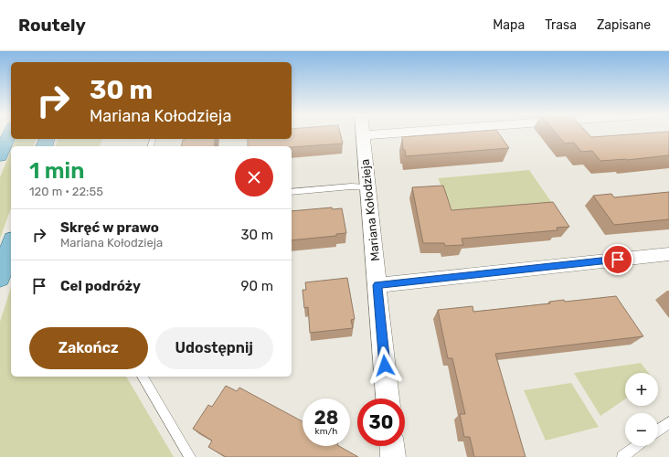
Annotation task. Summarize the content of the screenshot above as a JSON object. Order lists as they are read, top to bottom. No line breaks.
{"streets":{"street":["Mariana Kołodzieja"]},"page":{"header":"Routely","nav":["Mapa","Trasa","Zapisane"],"turn":["30 m","Mariana Kołodzieja"],"heading":["1 min","120 m · 22:55"],"list":[{"name":"Skręć w prawo","note":"Mariana Kołodzieja","value":"30 m"},{"name":"Cel podróży","value":"90 m"}],"buttons":["Zakończ","Udostępnij"],"map_buttons":["+","−"],"speed":"28 km/h","limit":"30"}}
